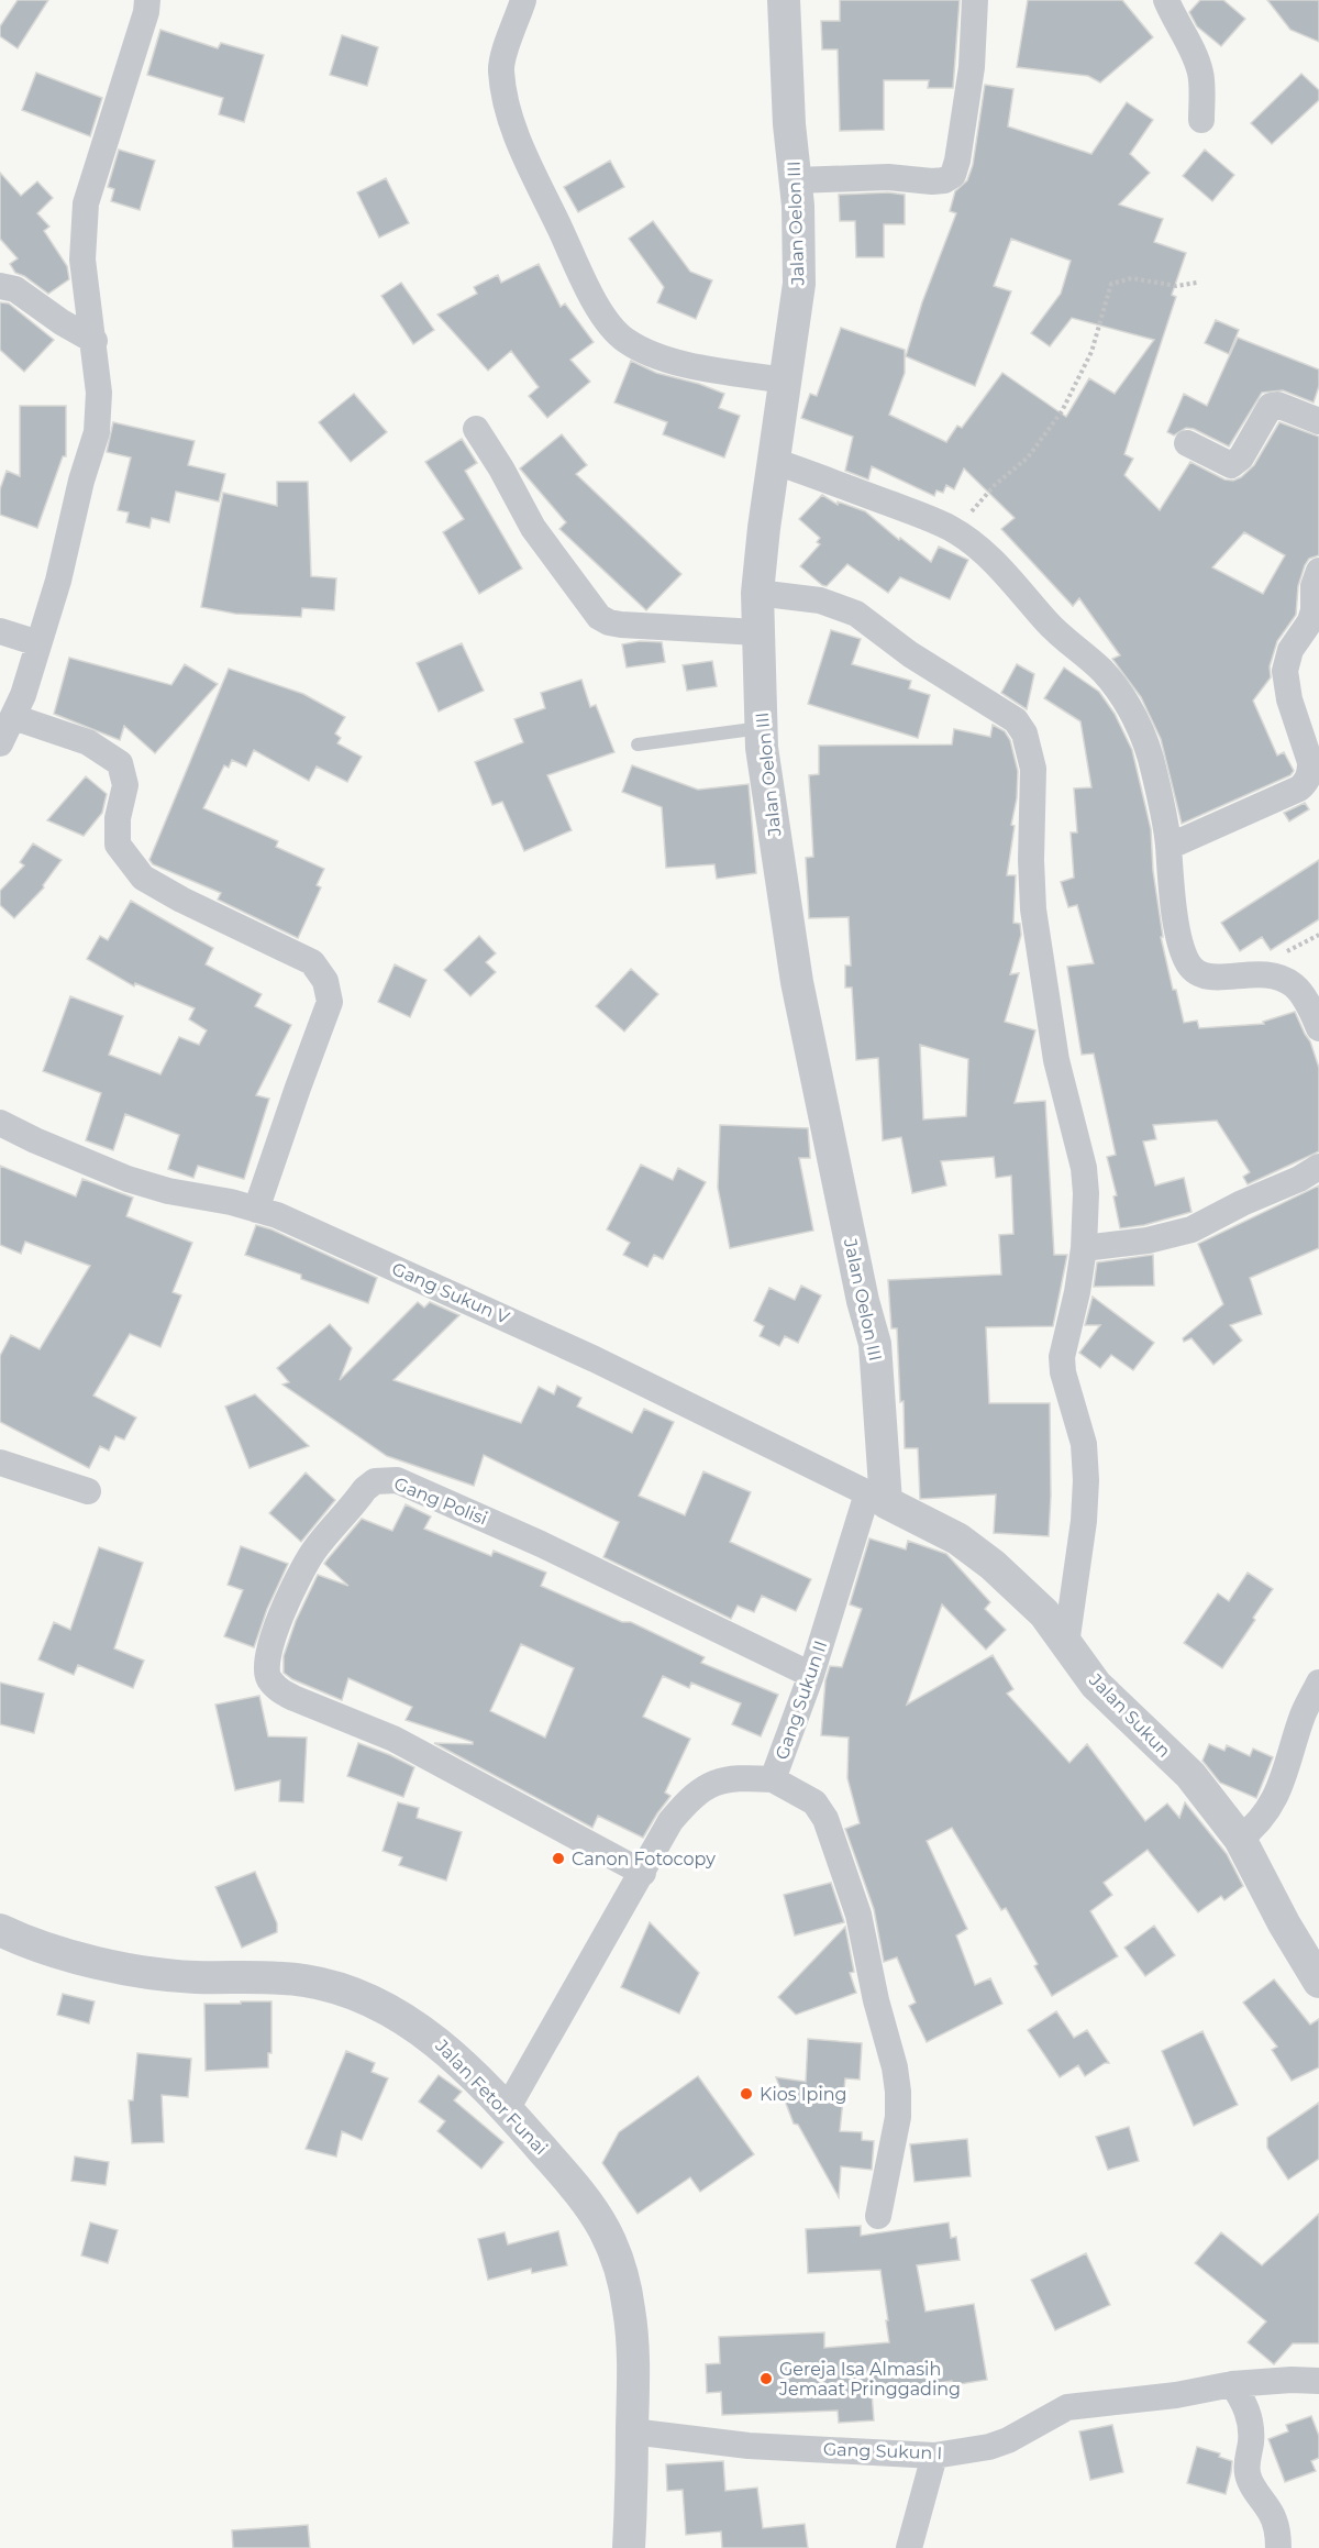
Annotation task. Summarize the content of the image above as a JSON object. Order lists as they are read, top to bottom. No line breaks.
{"streets":{"street":["Jalan Oelon III","Gang Sukun V","Gang Polisi","Gang Sukun II","Jalan Sukun","Jalan Fetor Funai","Gang Sukun I"]},"crossings":[["Jalan Oelon III","Gang Sukun V"],["Jalan Oelon III","Gang Sukun II"],["Jalan Oelon III","Jalan Sukun"],["Gang Sukun V","Gang Sukun II"],["Gang Sukun V","Jalan Sukun"],["Gang Polisi","Gang Sukun II"],["Gang Sukun II","Jalan Sukun"],["Gang Sukun II","Jalan Fetor Funai"],["Jalan Fetor Funai","Gang Sukun I"]],"places":["Canon Fotocopy","Kios Iping","Gereja Isa Almasih Jemaat Pringgading"]}
